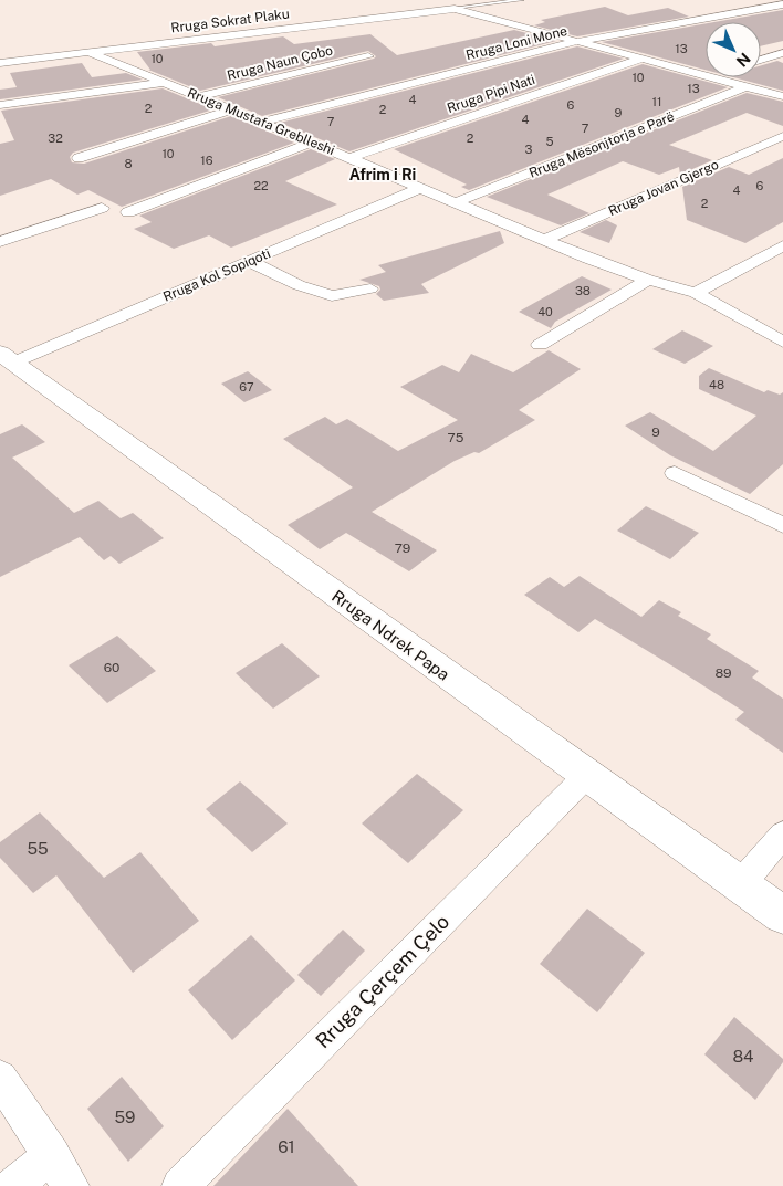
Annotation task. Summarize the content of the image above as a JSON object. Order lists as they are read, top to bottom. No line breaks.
{"streets":{"street":["Rruga Sokrat Plaku","Rruga Loni Mone","Rruga Naun Çobo","Rruga Pipi Nati","Rruga Mustafa Greblleshi","Rruga Mësonjtorja e Parë","Rruga Jovan Gjergo","Rruga Kol Sopiqoti","Rruga Ndrek Papa","Rruga Çerçem Çelo"]},"crossings":[["Rruga Sokrat Plaku","Rruga Loni Mone"],["Rruga Sokrat Plaku","Rruga Pipi Nati"],["Rruga Sokrat Plaku","Rruga Mustafa Greblleshi"],["Rruga Sokrat Plaku","Rruga Mësonjtorja e Parë"],["Rruga Loni Mone","Rruga Mustafa Greblleshi"],["Rruga Naun Çobo","Rruga Mustafa Greblleshi"],["Rruga Pipi Nati","Rruga Mustafa Greblleshi"],["Rruga Mustafa Greblleshi","Rruga Mësonjtorja e Parë"],["Rruga Mustafa Greblleshi","Rruga Jovan Gjergo"],["Rruga Mustafa Greblleshi","Rruga Kol Sopiqoti"],["Rruga Kol Sopiqoti","Rruga Ndrek Papa"],["Rruga Ndrek Papa","Rruga Çerçem Çelo"]],"districts":["Afrim i Ri"],"house_numbers":["13","10","10","13","4","11","6","2","2","9","4","7","7","32","2","5","3","10","16","8","22","6","4","2","38","40","48","67","9","75","79","60","89","55","84","59","61"],"north":"bottom right"}
